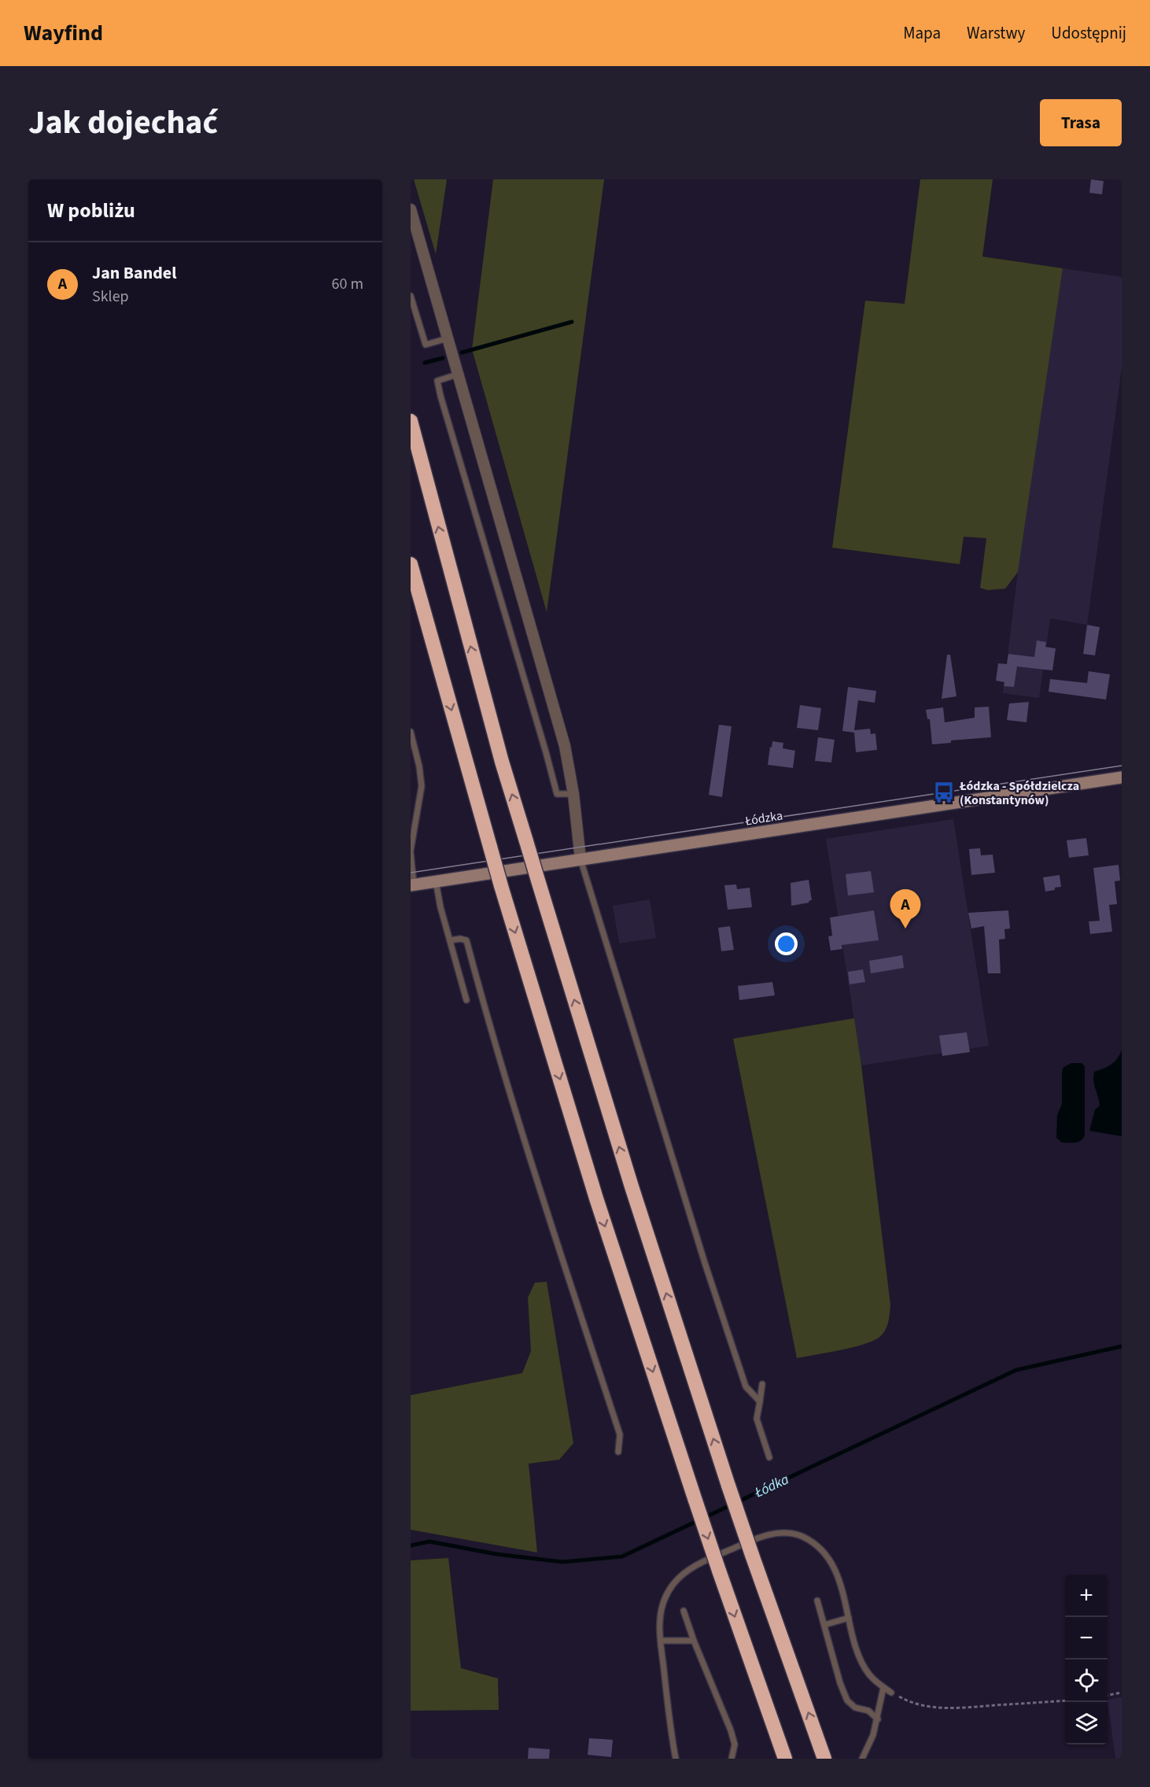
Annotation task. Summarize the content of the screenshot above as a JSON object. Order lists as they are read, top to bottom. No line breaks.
{"streets":{"main road":["Łódzka"]},"water":["Łódka"],"places":{"bus stop":["Łódzka - Spółdzielcza (Konstantynów)"]},"page":{"header":"Wayfind","nav":["Mapa","Warstwy","Udostępnij"],"title":"Jak dojechać","buttons":"Trasa","heading":"W pobliżu","list":[{"mark":"A","name":"Jan Bandel","note":"Sklep","value":"60 m"}],"pins":"A","map_buttons":["+","−"]}}
